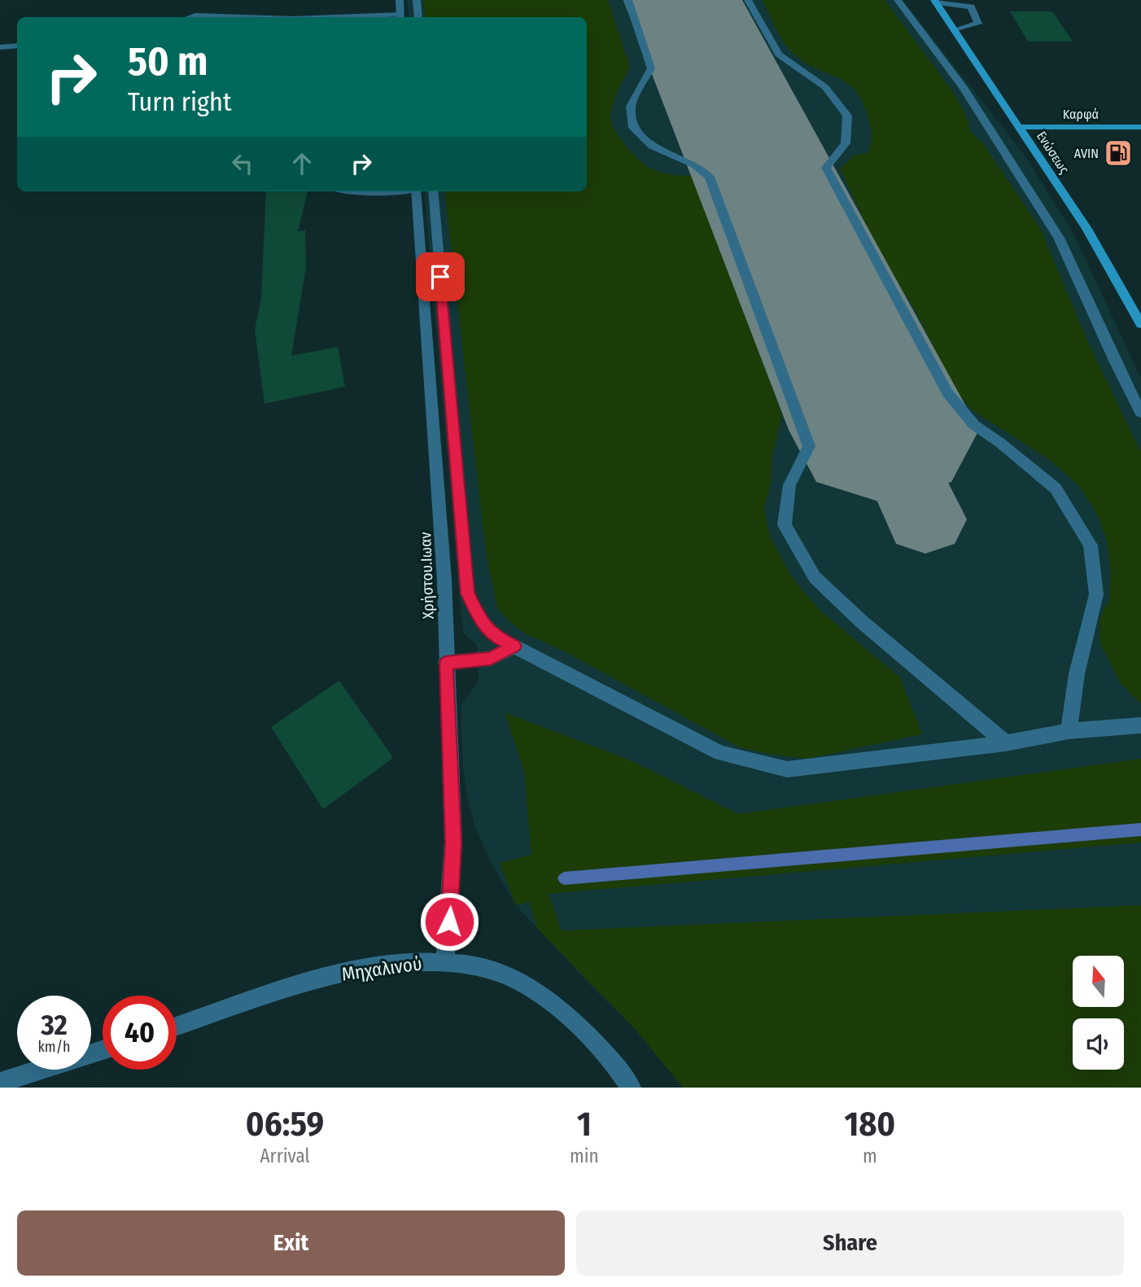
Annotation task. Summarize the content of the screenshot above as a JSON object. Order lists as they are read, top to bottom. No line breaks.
{"streets":{"main road":["Καρφά","Ενώσεως"],"street":["Χρήστου.Ιωαν","Μηχαλινού"]},"crossings":[["Καρφά","Ενώσεως"],["Χρήστου.Ιωαν","Μηχαλινού"]],"places":{"fuel station":["AVIN"]},"north":"top","page":{"turn":["50 m","Turn right"],"speed":"32 km/h","limit":"40","eta":["06:59","Arrival","1","min","180","m"],"buttons":["Exit","Share"]}}
